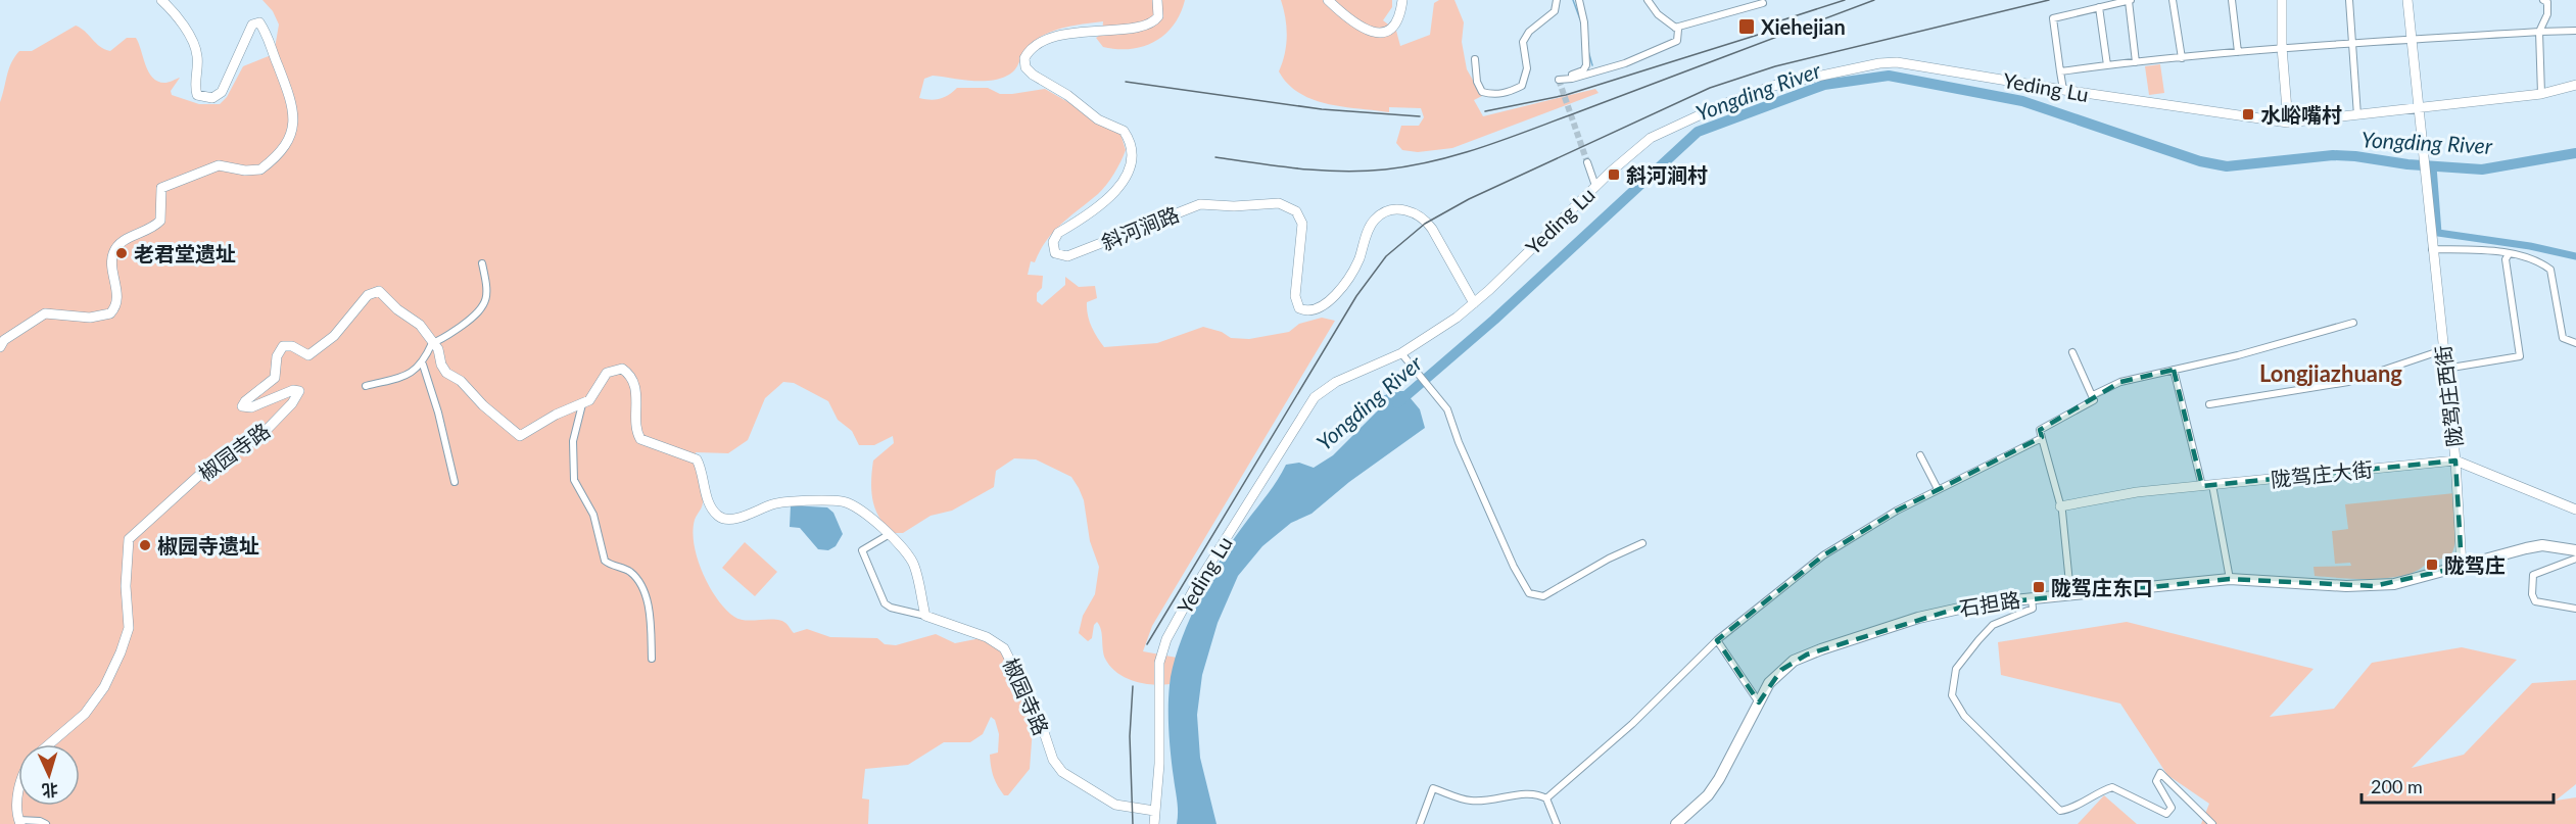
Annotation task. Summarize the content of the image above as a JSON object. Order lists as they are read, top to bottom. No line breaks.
{"streets":{"main road":["石担路"],"street":["Yeding Lu","斜河涧路","陇驾庄西街","椒园寺路","陇驾庄大街"]},"crossings":[["Yeding Lu","斜河涧路"],["Yeding Lu","陇驾庄西街"],["Yeding Lu","椒园寺路"],["陇驾庄西街","陇驾庄大街"],["陇驾庄西街","石担路"]],"districts":["Longjiazhuang"],"water":["Yongding River"],"places":{"transit":["Xiehejian","水峪嘴村","斜河涧村","陇驾庄","陇驾庄东口"],"other":["老君堂遗址","椒园寺遗址"]},"scale_bar":"200 m","north":"bottom"}
